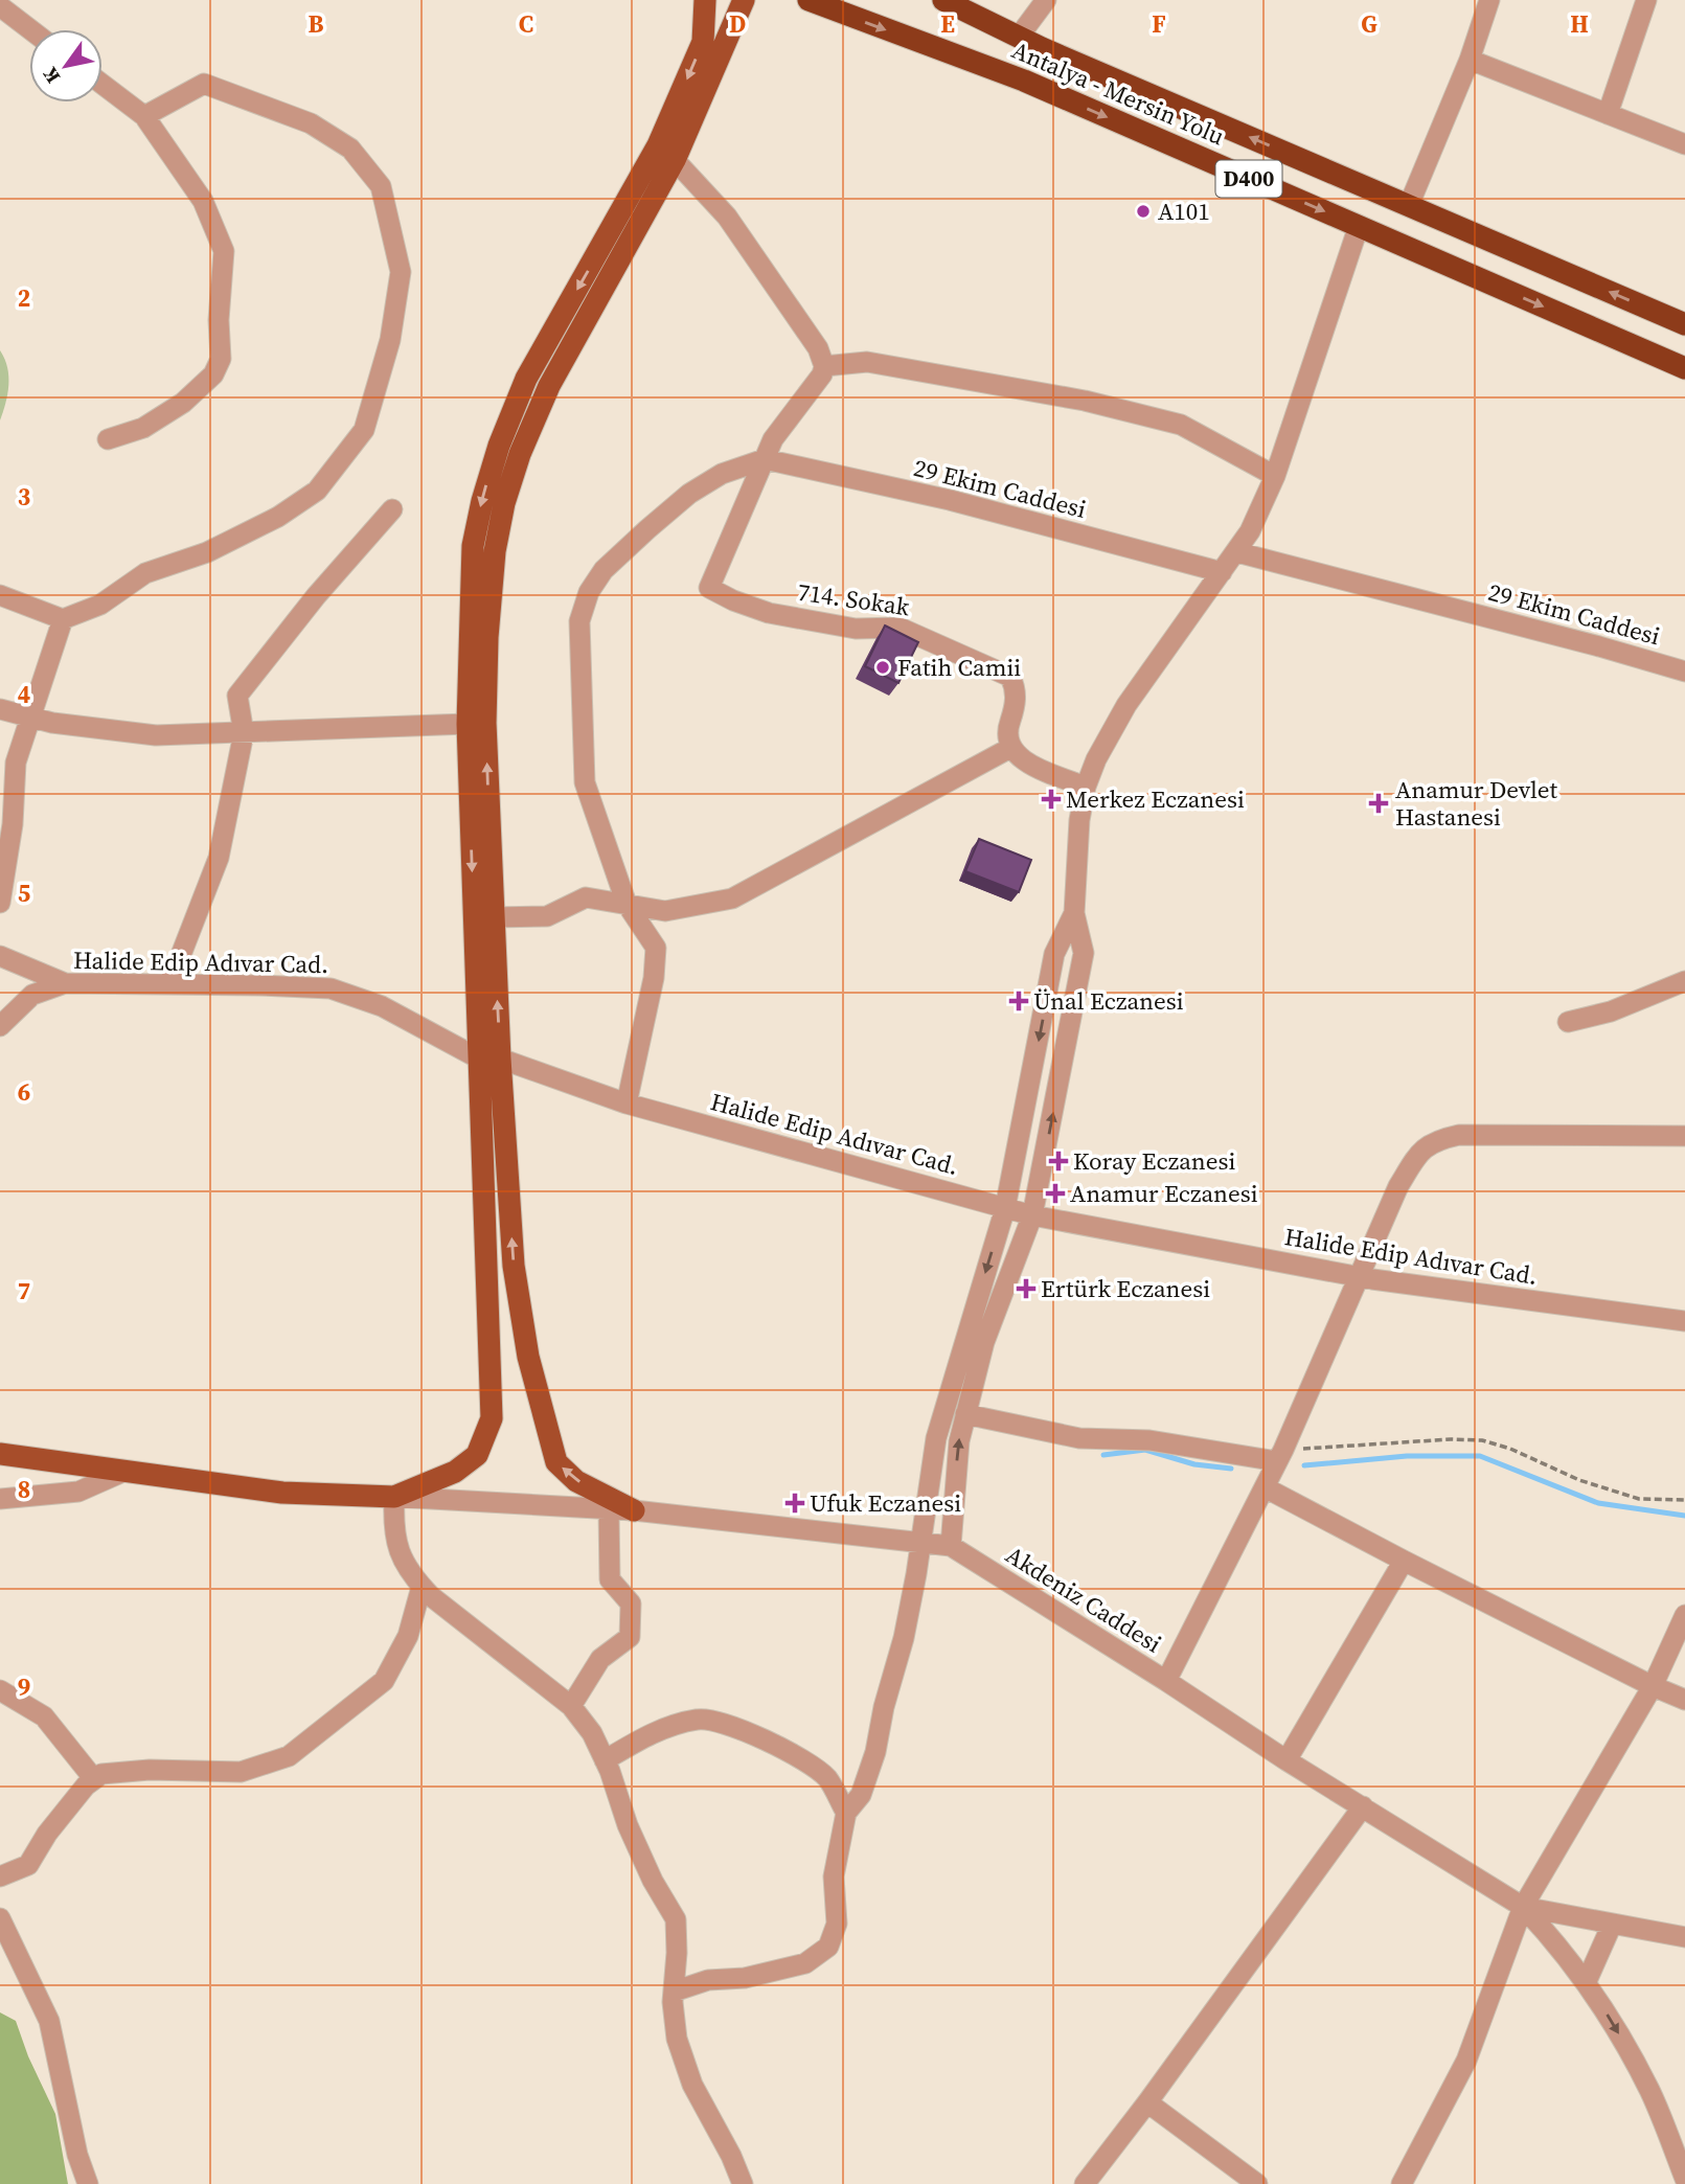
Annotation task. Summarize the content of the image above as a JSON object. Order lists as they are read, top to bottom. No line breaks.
{"streets":{"highway":["Antalya - Mersin Yolu","D400"],"street":["29 Ekim Caddesi","714. Sokak","Halide Edip Adıvar Cad.","Akdeniz Caddesi"]},"crossings":[["29 Ekim Caddesi","714. Sokak"]],"places":{"other":["A101","Fatih Camii"],"health":["Merkez Eczanesi","Anamur Devlet Hastanesi","Ünal Eczanesi","Koray Eczanesi","Anamur Eczanesi","Ertürk Eczanesi","Ufuk Eczanesi"]},"north":"bottom left","grid":{"columns":["B","C","D","E","F","G","H"],"rows":["2","3","4","5","6","7","8","9"]}}
